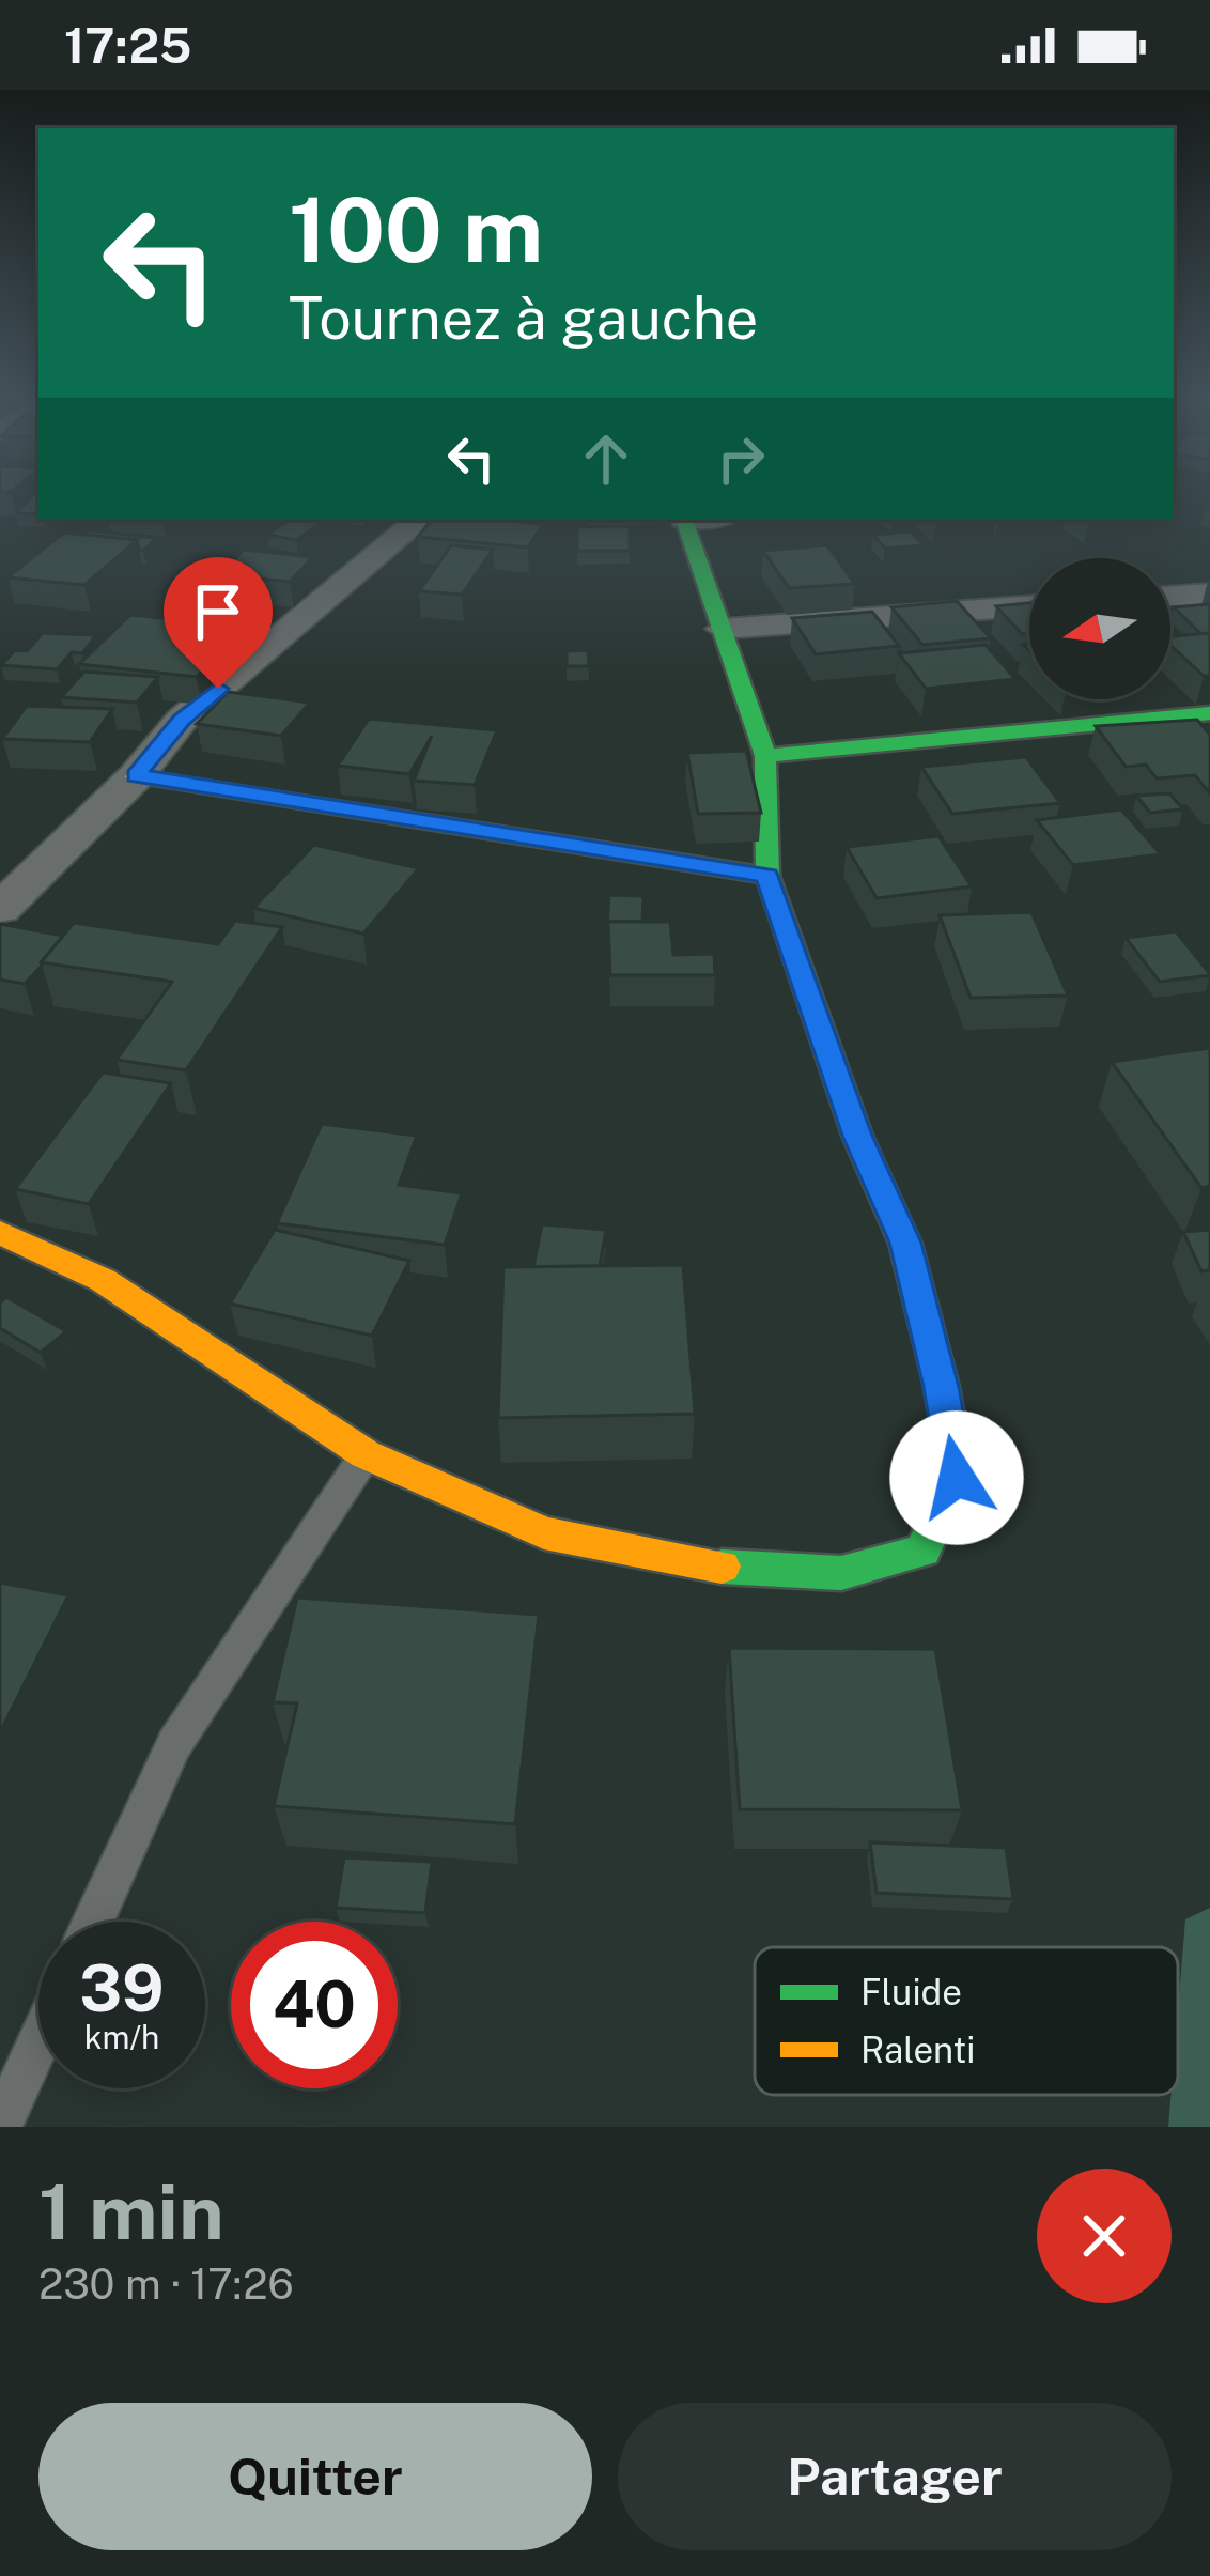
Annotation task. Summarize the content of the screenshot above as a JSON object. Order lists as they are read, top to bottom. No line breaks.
{"legend":["Fluide","Ralenti"],"north":"left","page":{"status":"17:25","turn":["100 m","Tournez à gauche"],"speed":"39 km/h","limit":"40","heading":["1 min","230 m · 17:26"],"buttons":["Quitter","Partager"]}}
